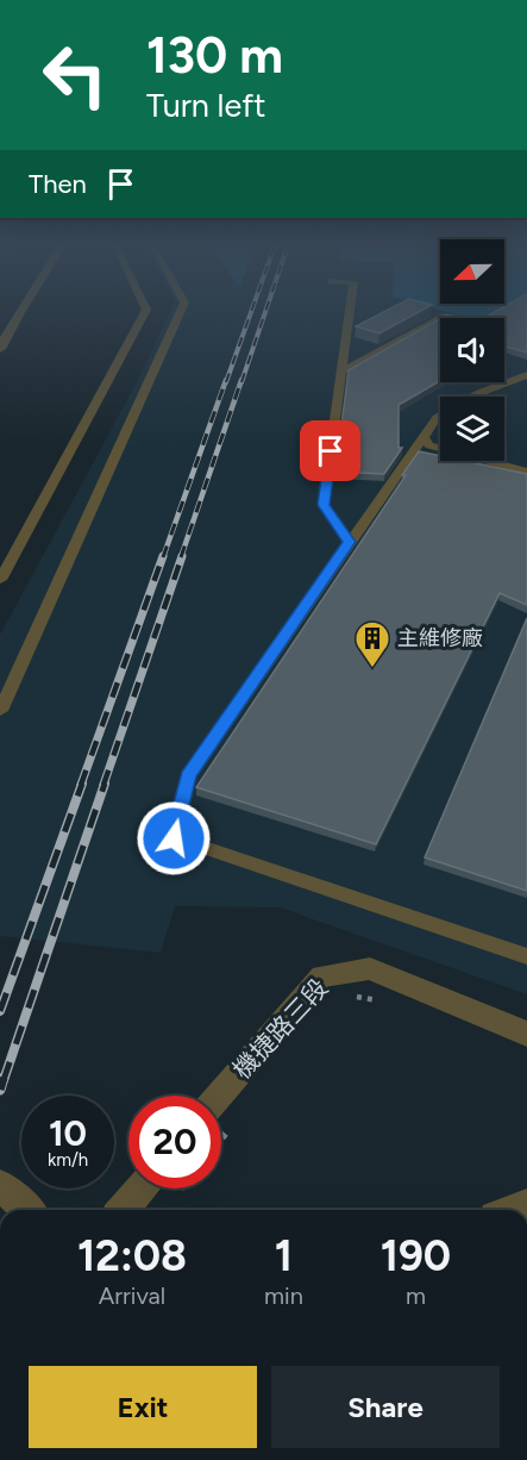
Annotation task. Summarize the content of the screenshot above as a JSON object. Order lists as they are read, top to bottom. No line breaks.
{"streets":{"street":["機捷路三段"]},"places":{"building":["主維修廠"]},"north":"left","page":{"turn":["130 m","Turn left"],"then":"Then","speed":"10 km/h","limit":"20","eta":["12:08","Arrival","1","min","190","m"],"buttons":["Exit","Share"]}}
